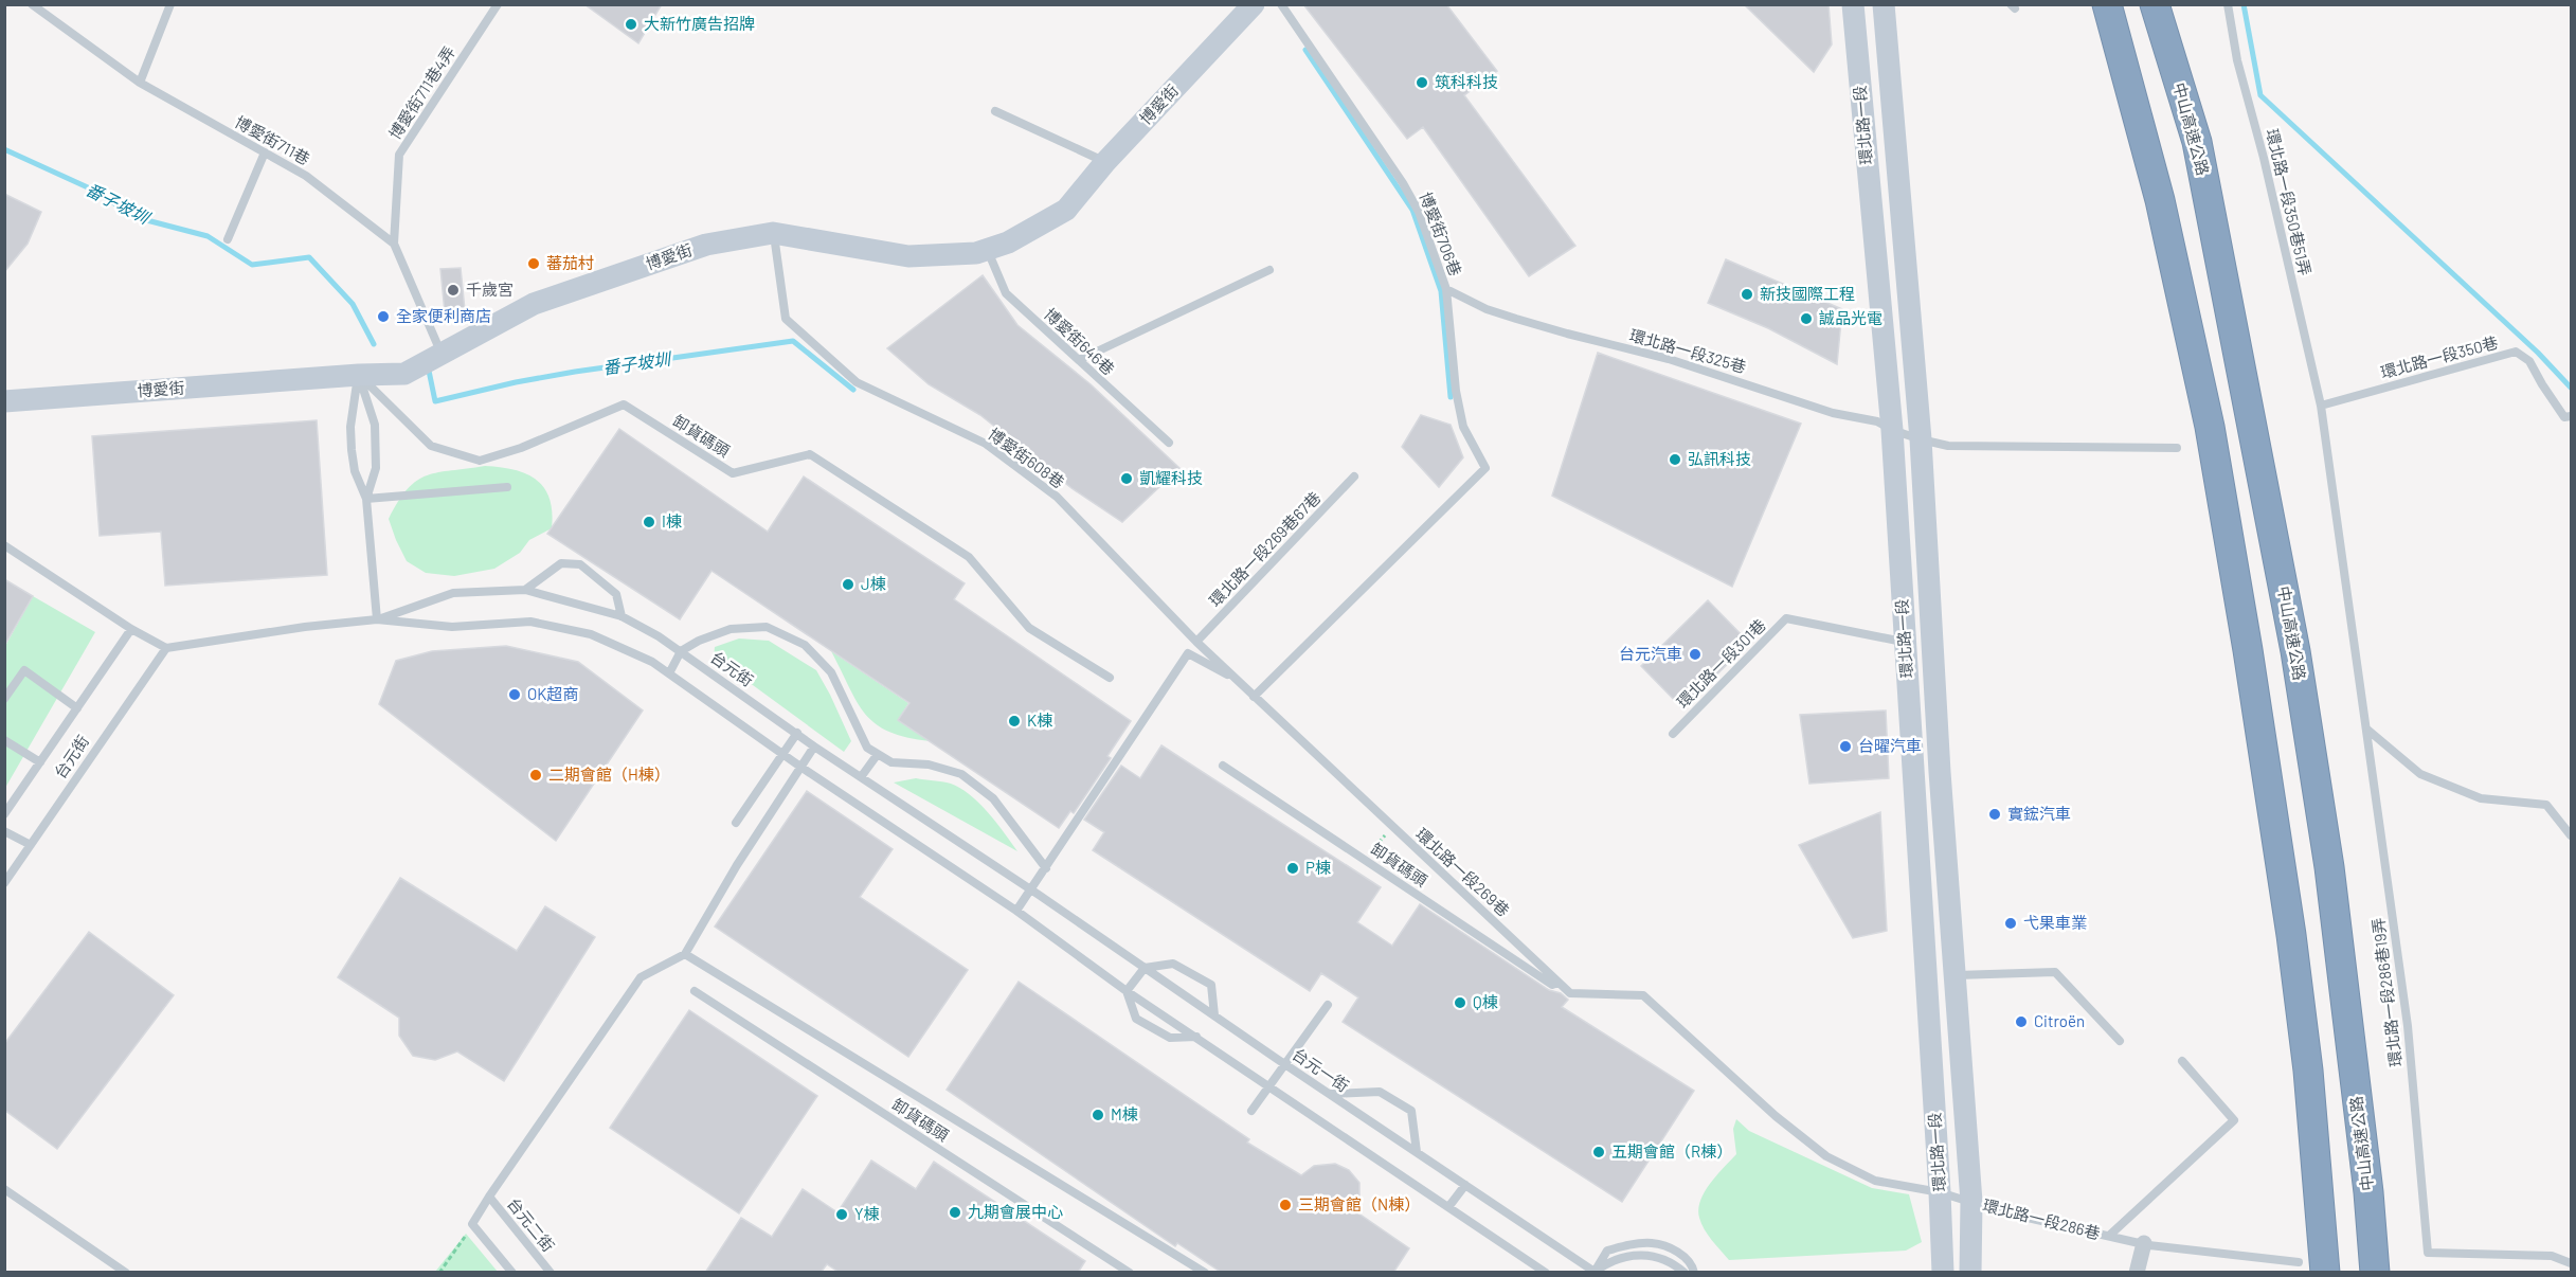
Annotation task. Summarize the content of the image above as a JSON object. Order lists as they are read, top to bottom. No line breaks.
{"streets":{"highway":["中山高速公路"],"street":["博愛街","環北路一段"],"lane":["博愛街711巷4弄","博愛街711巷","環北路一段350巷51弄","博愛街706巷","博愛街646巷","環北路一段325巷","環北路一段350巷","卸貨碼頭","博愛街608巷","環北路一段269巷67巷","環北路一段301巷","台元街","環北路一段269巷","環北路一段286巷19弄","台元一街","環北路一段286巷","台元二街"]},"crossings":[["博愛街711巷4弄","博愛街711巷"],["博愛街","博愛街711巷"],["博愛街","博愛街646巷"],["博愛街","卸貨碼頭"],["博愛街","博愛街608巷"],["環北路一段","環北路一段325巷"],["環北路一段","環北路一段301巷"],["環北路一段","環北路一段269巷"],["環北路一段","環北路一段286巷"],["環北路一段350巷51弄","環北路一段350巷"],["環北路一段350巷51弄","環北路一段286巷19弄"],["博愛街706巷","環北路一段325巷"],["博愛街706巷","博愛街608巷"],["博愛街706巷","環北路一段269巷"],["環北路一段350巷","環北路一段286巷19弄"],["卸貨碼頭","環北路一段269巷"],["博愛街608巷","環北路一段269巷67巷"],["博愛街608巷","環北路一段269巷"],["台元街","台元一街"],["環北路一段269巷","環北路一段286巷"]],"water":["番子坡圳"],"places":["大新竹廣告招牌","筑科科技","蕃茄村","千歲宮","新技國際工程","全家便利商店","誠品光電","弘訊科技","凱耀科技","I棟","J棟","台元汽車","OK超商","K棟","台曜汽車","二期會館（H棟）","實鋐汽車","P棟","弋果車業","Q棟","Citroën","M棟","五期會館（R棟）","三期會館（N棟）","九期會展中心","Y棟"]}
